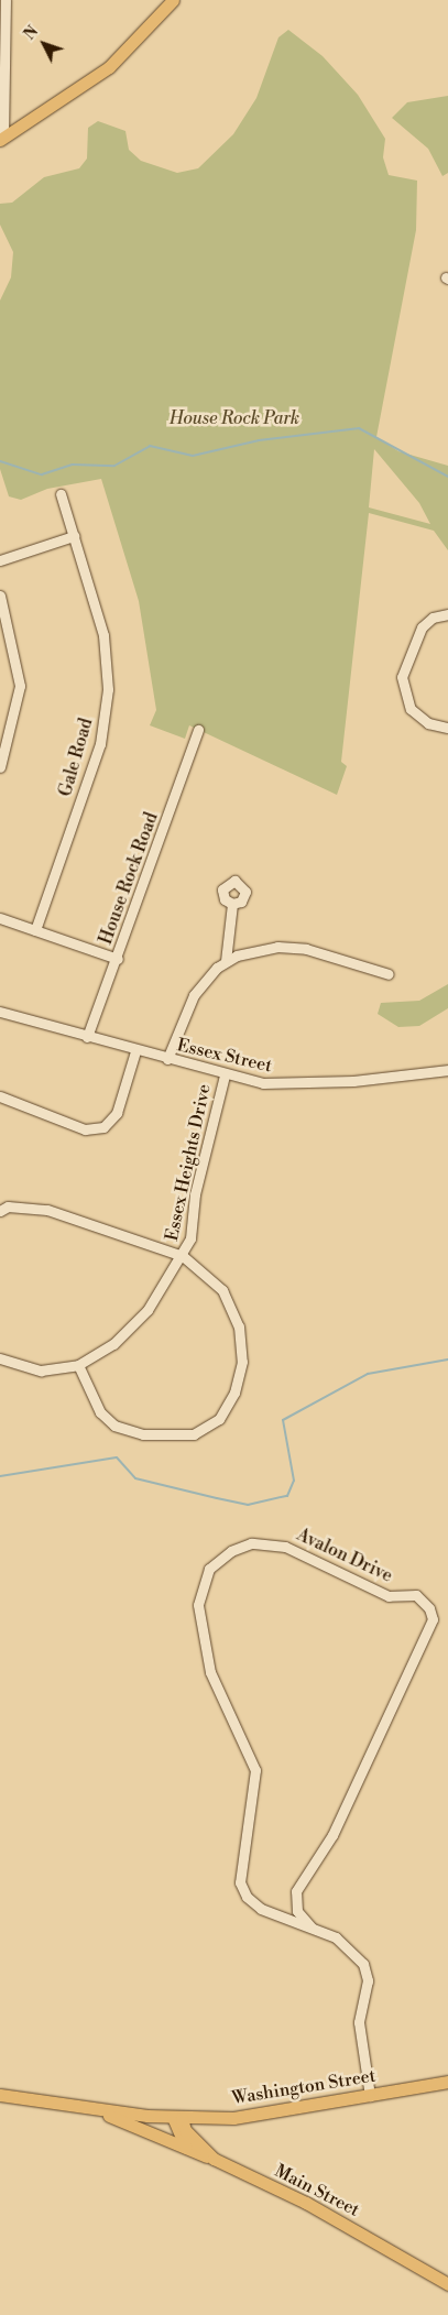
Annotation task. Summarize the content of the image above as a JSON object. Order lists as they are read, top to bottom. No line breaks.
{"streets":{"main road":["Washington Street","Main Street"],"street":["Gale Road","House Rock Road","Essex Street","Essex Heights Drive","Avalon Drive"]},"crossings":[["House Rock Road","Essex Street"],["Essex Street","Essex Heights Drive"],["Avalon Drive","Washington Street"],["Washington Street","Main Street"]],"parks":["House Rock Park"],"north":"top left"}
